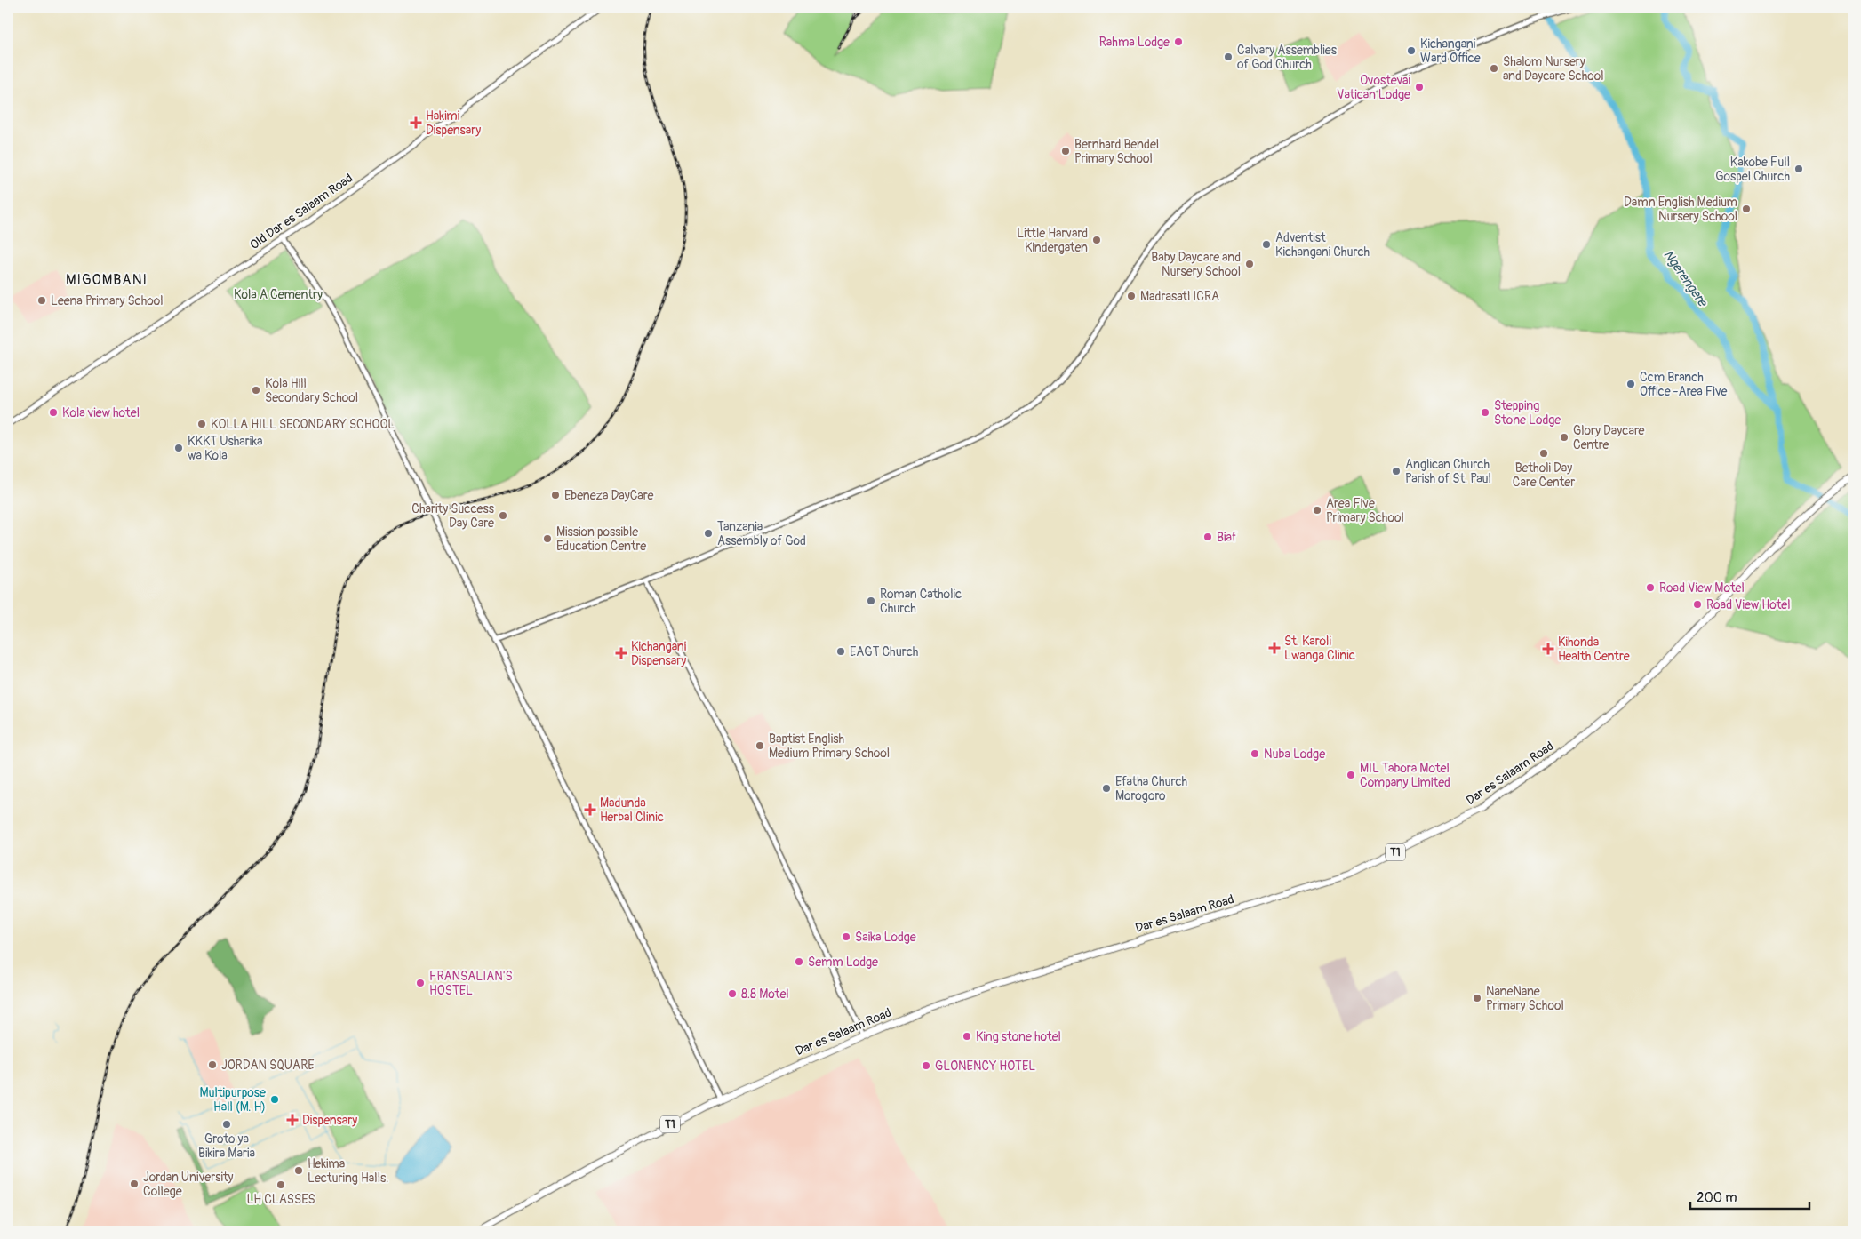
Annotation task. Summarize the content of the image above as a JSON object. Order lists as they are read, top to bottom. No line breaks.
{"streets":{"highway":["Dar es Salaam Road","T1"],"main road":["Old Dar es Salaam Road"]},"districts":["MIGOMBANI"],"water":["Ngerengere"],"parks":["Kola A Cementry"],"places":{"other":["Rahma Lodge","Kichangani Ward Office","Calvary Assemblies of God Church","Shalom Nursery and Daycare School","Ovostevai Vatican Lodge","Bernhard Bendel Primary School","Kakobe Full Gospel Church","Damn English Medium Nursery School","Little Harvard Kindergaten","Adventist Kichangani Church","Baby Daycare and Nursery School","Madrasatl ICRA","Leena Primary School","Ccm Branch Office -Area Five","Kola Hill Secondary School","Kola view hotel","Stepping Stone Lodge","KOLLA HILL SECONDARY SCHOOL","Glory Daycare Centre","KKKT Usharika wa Kola","Betholi Day Care Center","Anglican Church Parish of St. Paul","Ebeneza DayCare","Area Five Primary School","Charity Success Day Care","Tanzania Assembly of God","Biaf","Mission possible Education Centre","Road View Motel","Roman Catholic Church","Road View Hotel","EAGT Church","Baptist English Medium Primary School","Nuba Lodge","MIL Tabora Motel Company Limited","Efatha Church Morogoro","Saika Lodge","Semm Lodge","FRANSALIAN'S HOSTEL","8.8 Motel","NaneNane Primary School","King stone hotel","JORDAN SQUARE","GLONENCY HOTEL","Multipurpose Hall (M. H)","Groto ya Bikira Maria","Hekima Lecturing Halls.","Jordan University College","LH CLASSES"],"health":["Hakimi Dispensary","St. Karoli Lwanga Clinic","Kihonda Health Centre","Kichangani Dispensary","Madunda Herbal Clinic","Dispensary"]},"scale_bar":"200 m"}
